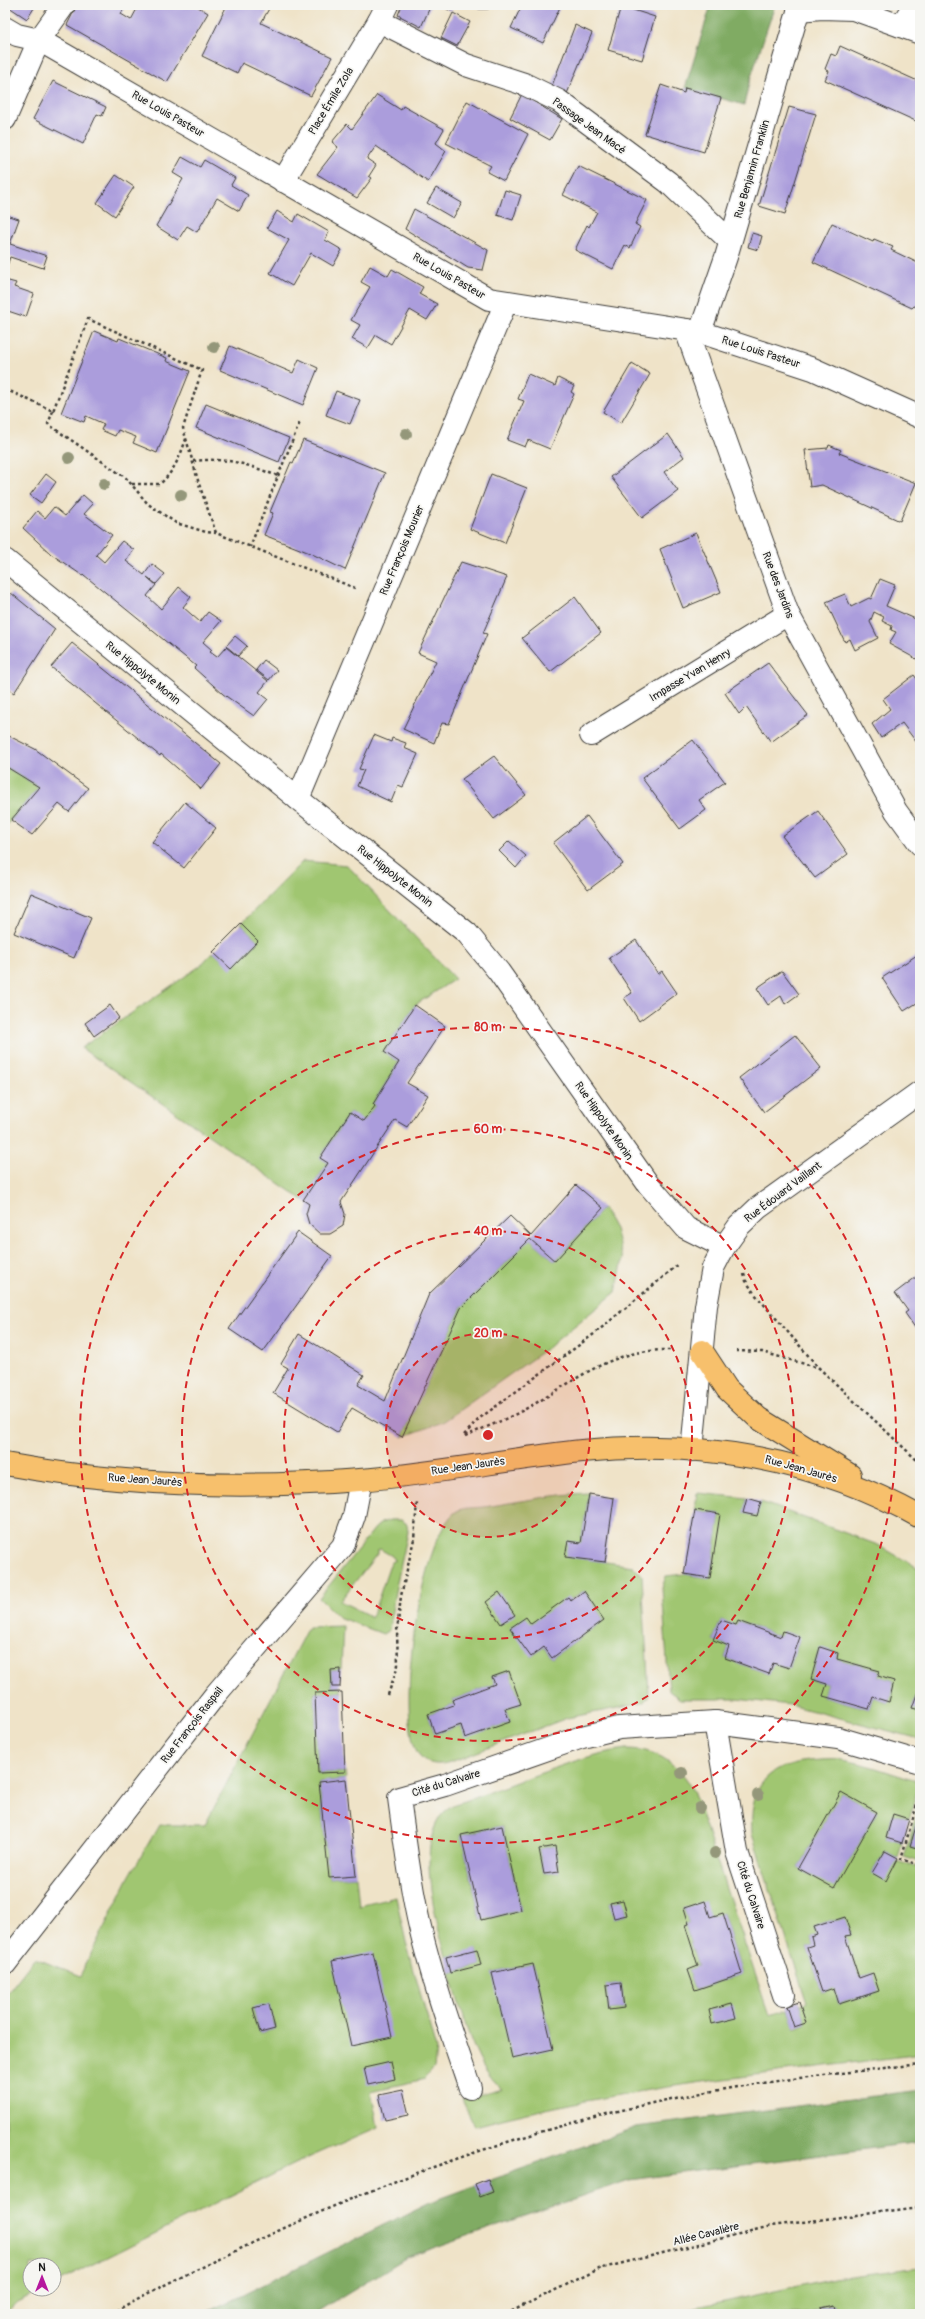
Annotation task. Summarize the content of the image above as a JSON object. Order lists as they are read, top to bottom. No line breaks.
{"streets":{"main road":["Rue Jean Jaurès"],"street":["Place Émile Zola","Rue Louis Pasteur","Passage Jean Macé","Rue Benjamin Franklin","Rue François Mourier","Rue des Jardins","Rue Hippolyte Monin","Impasse Yvan Henry","Rue Édouard Vaillant","Rue François Raspail","Cité du Calvaire"],"path":["Allée Cavalière"]},"crossings":[["Place Émile Zola","Rue Louis Pasteur"],["Place Émile Zola","Passage Jean Macé"],["Rue Louis Pasteur","Rue Benjamin Franklin"],["Rue Louis Pasteur","Rue François Mourier"],["Rue Louis Pasteur","Rue des Jardins"],["Passage Jean Macé","Rue Benjamin Franklin"],["Rue Benjamin Franklin","Rue des Jardins"],["Rue François Mourier","Rue Hippolyte Monin"],["Rue des Jardins","Impasse Yvan Henry"],["Rue Hippolyte Monin","Rue Édouard Vaillant"],["Rue Édouard Vaillant","Rue Jean Jaurès"],["Rue Jean Jaurès","Rue François Raspail"]],"north":"top","rings":["80 m","60 m","40 m","20 m"]}
